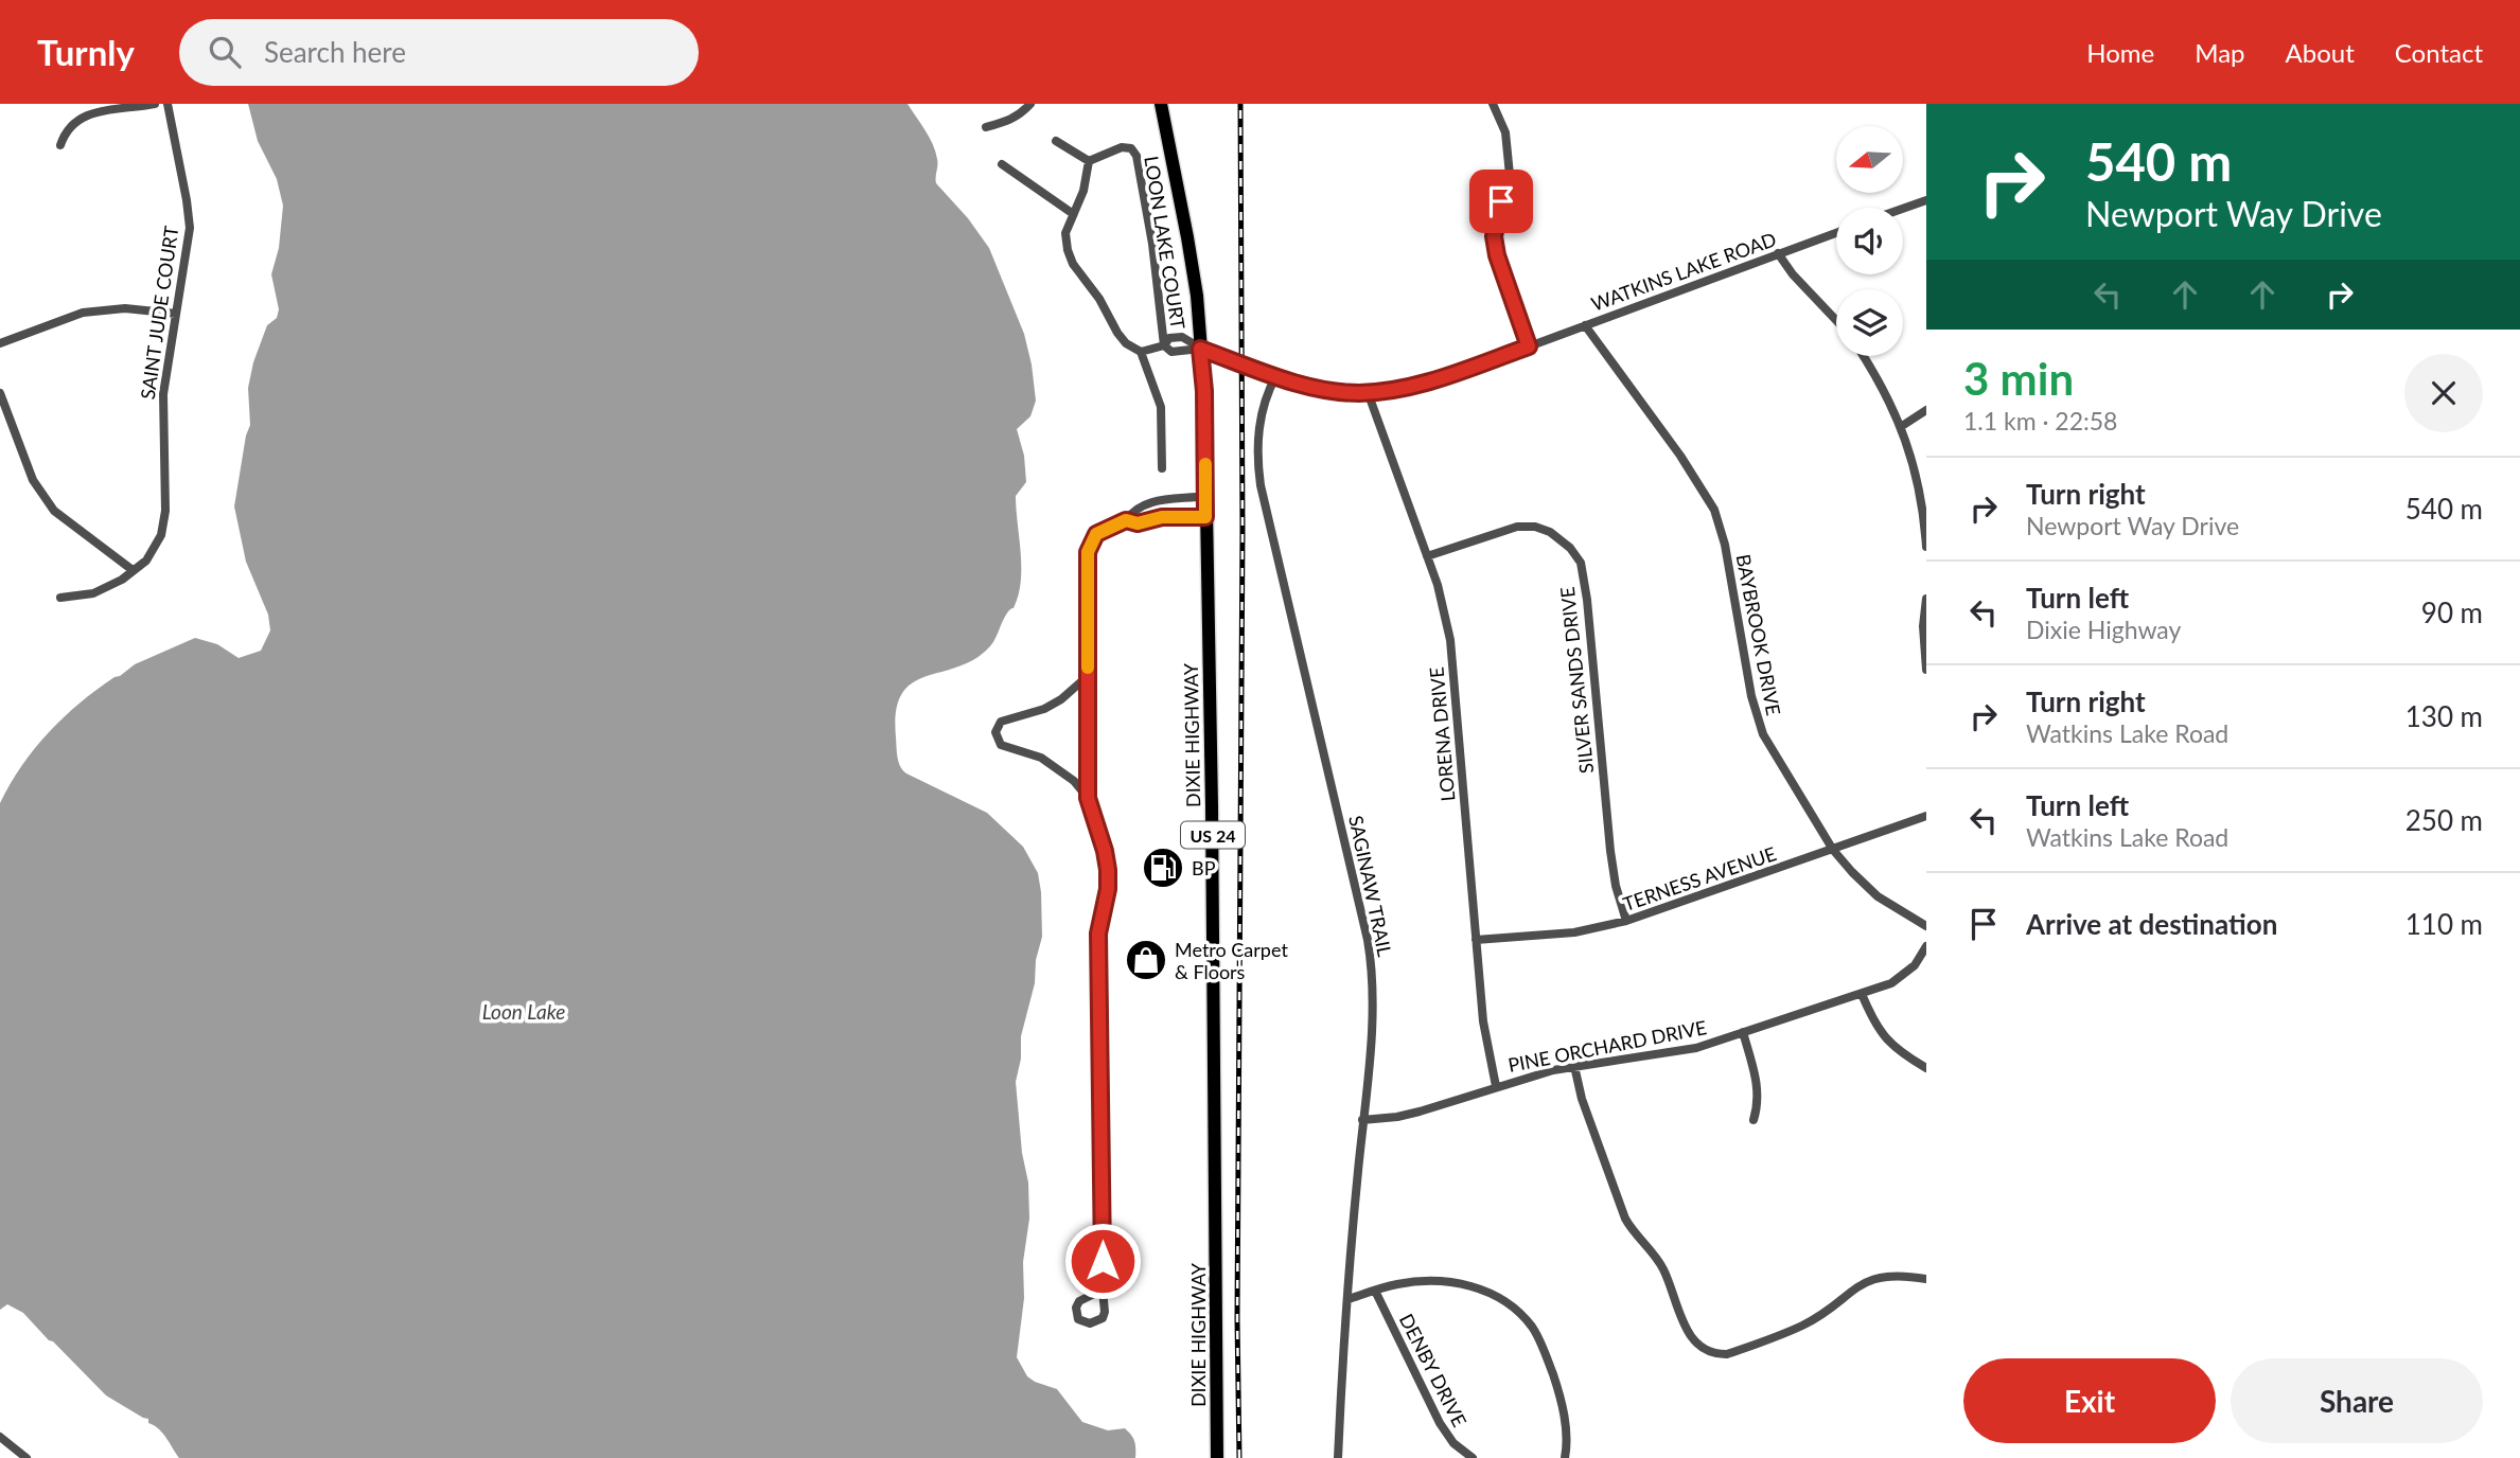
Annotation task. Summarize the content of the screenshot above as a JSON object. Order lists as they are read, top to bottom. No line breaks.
{"streets":{"main road":["DIXIE HIGHWAY","US 24"],"street":["LOON LAKE COURT","WATKINS LAKE ROAD","SAINT JUDE COURT","BAYBROOK DRIVE","SILVER SANDS DRIVE","LORENA DRIVE","TERNESS AVENUE","SAGINAW TRAIL","PINE ORCHARD DRIVE","DENBY DRIVE"]},"crossings":[["LOON LAKE COURT","WATKINS LAKE ROAD"],["WATKINS LAKE ROAD","BAYBROOK DRIVE"],["WATKINS LAKE ROAD","LORENA DRIVE"],["WATKINS LAKE ROAD","DIXIE HIGHWAY"],["WATKINS LAKE ROAD","SAGINAW TRAIL"],["BAYBROOK DRIVE","TERNESS AVENUE"],["SILVER SANDS DRIVE","LORENA DRIVE"],["SILVER SANDS DRIVE","TERNESS AVENUE"],["LORENA DRIVE","TERNESS AVENUE"],["LORENA DRIVE","PINE ORCHARD DRIVE"],["SAGINAW TRAIL","PINE ORCHARD DRIVE"]],"water":["Loon Lake"],"places":{"fuel station":["BP"],"shop":["Metro Carpet & Floors"]},"north":"left","page":{"header":"Turnly","search":"Search here","nav":["Home","Map","About","Contact"],"turn":["540 m","Newport Way Drive"],"heading":["3 min","1.1 km · 22:58"],"list":[{"name":"Turn right","note":"Newport Way Drive","value":"540 m"},{"name":"Turn left","note":"Dixie Highway","value":"90 m"},{"name":"Turn right","note":"Watkins Lake Road","value":"130 m"},{"name":"Turn left","note":"Watkins Lake Road","value":"250 m"},{"name":"Arrive at destination","value":"110 m"}],"buttons":["Exit","Share"]}}
